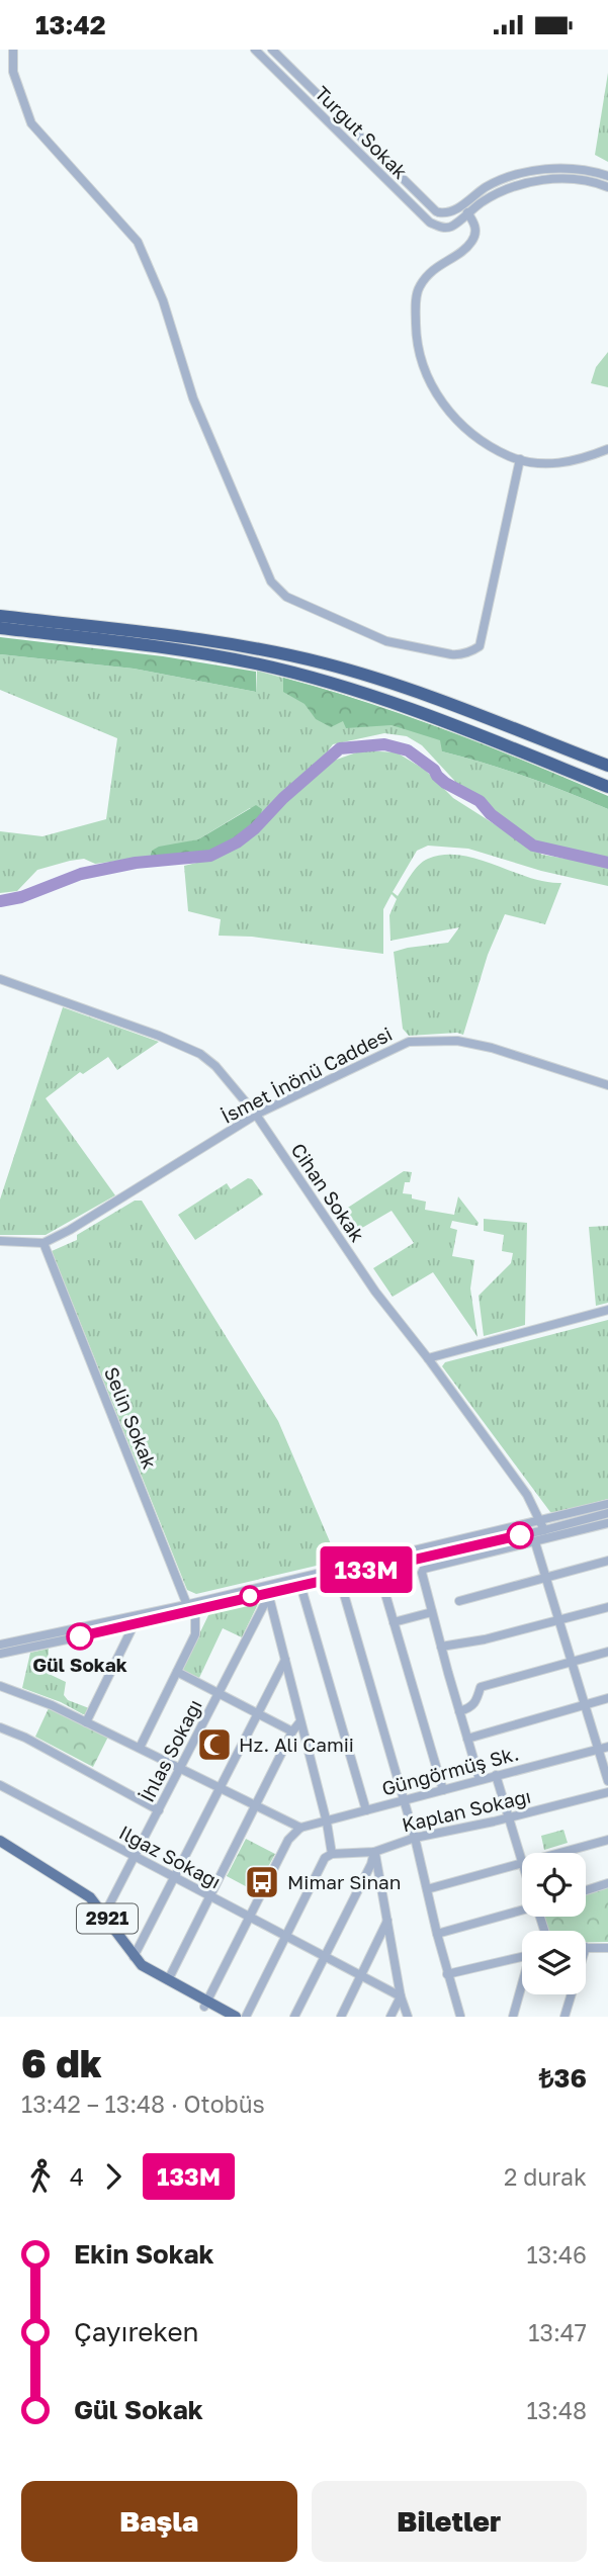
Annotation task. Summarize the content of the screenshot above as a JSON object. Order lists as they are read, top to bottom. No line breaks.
{"streets":{"main road":["2921"],"street":["Turgut Sokak","İsmet İnönü Caddesi","Cihan Sokak","Selin Sokak","İhlas Sokağı","Güngörmüş Sk.","Kaplan Sokağı","Ilgaz Sokağı"]},"crossings":[["İsmet İnönü Caddesi","Cihan Sokak"],["İsmet İnönü Caddesi","Selin Sokak"],["İhlas Sokağı","Ilgaz Sokağı"],["İhlas Sokağı","2921"]],"places":{"other":["Gül Sokak"],"mosque":["Hz. Ali Camii"],"bus stop":["Mimar Sinan"]},"lines":["bus line 133M"],"page":{"status":"13:42","on_map":"133M","heading":["6 dk","13:42 – 13:48 · Otobüs","₺36"],"legs":["4","133M","2 durak"],"list":[{"name":"Ekin Sokak","value":"13:46"},{"name":"Çayıreken","value":"13:47"},{"name":"Gül Sokak","value":"13:48"}],"buttons":["Başla","Biletler"]}}
